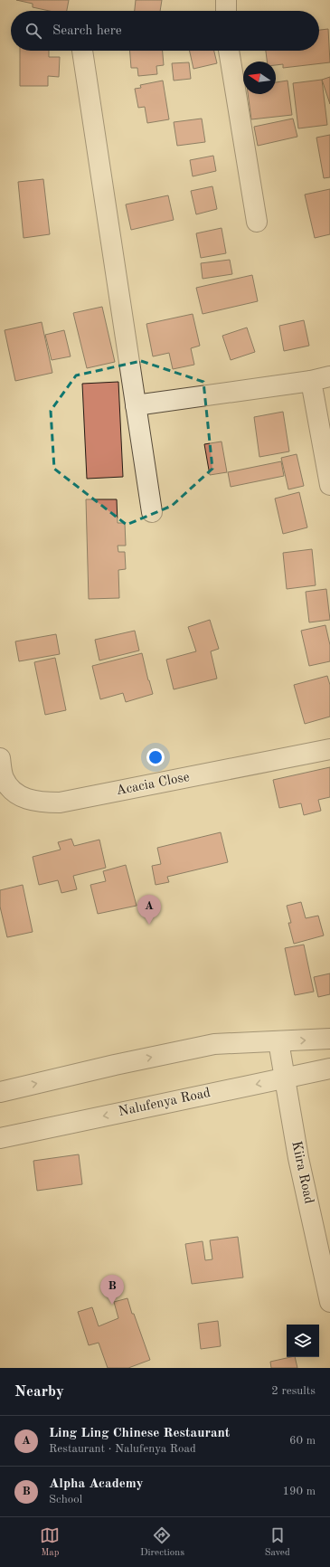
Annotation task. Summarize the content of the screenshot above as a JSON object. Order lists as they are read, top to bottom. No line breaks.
{"streets":{"street":["Acacia Close","Nalufenya Road","Kiira Road"]},"crossings":[["Nalufenya Road","Kiira Road"]],"north":"left","page":{"search":"Search here","pins":["A","B"],"heading":["Nearby","2 results"],"list":[{"mark":"A","name":"Ling Ling Chinese Restaurant","note":"Restaurant · Nalufenya Road","value":"60 m"},{"mark":"B","name":"Alpha Academy","note":"School","value":"190 m"}],"nav":["Map","Directions","Saved"]}}
